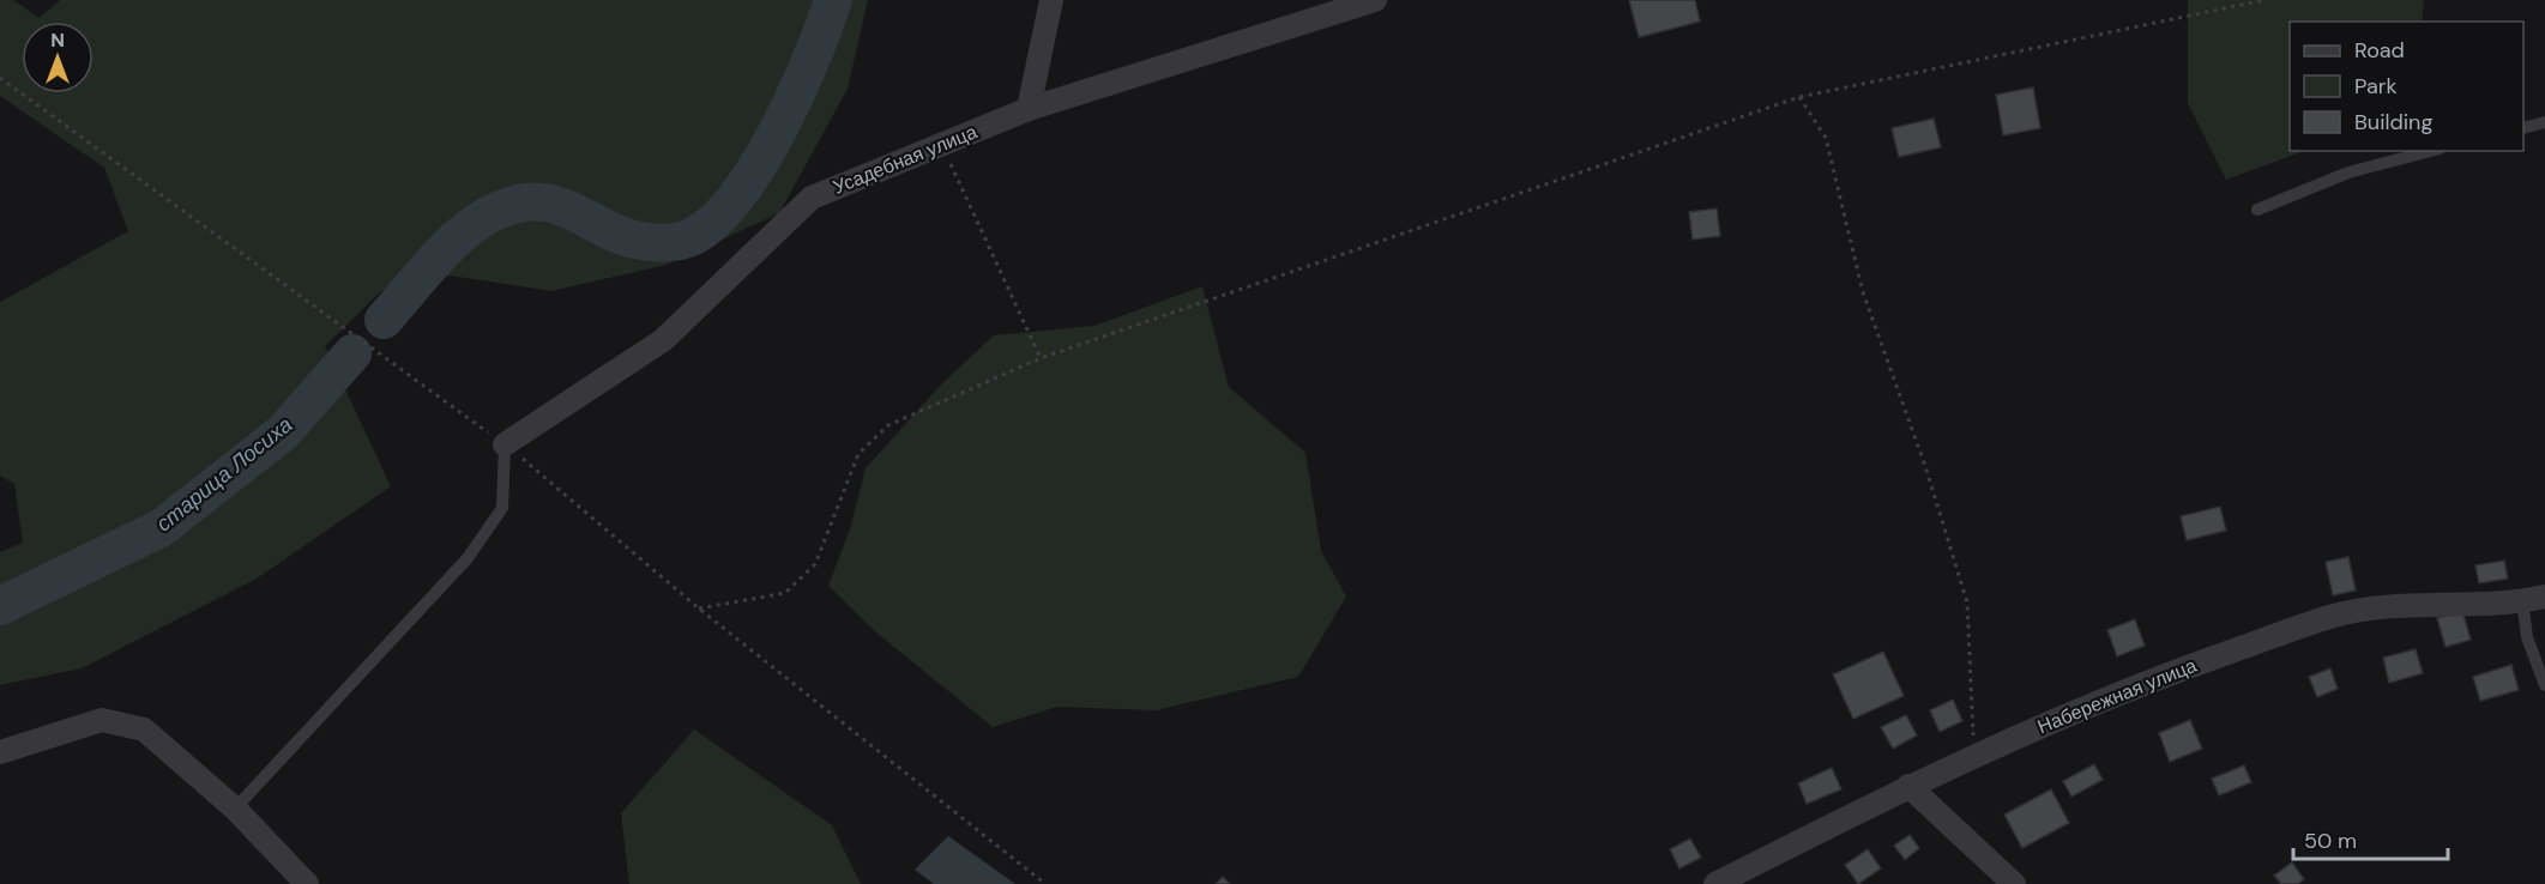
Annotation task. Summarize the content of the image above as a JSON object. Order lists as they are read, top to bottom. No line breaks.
{"streets":{"street":["Усадебная улица","Набережная улица"]},"water":["старица Лосиха"],"legend":["Road","Park","Building"],"scale_bar":"50 m","north":"top"}
